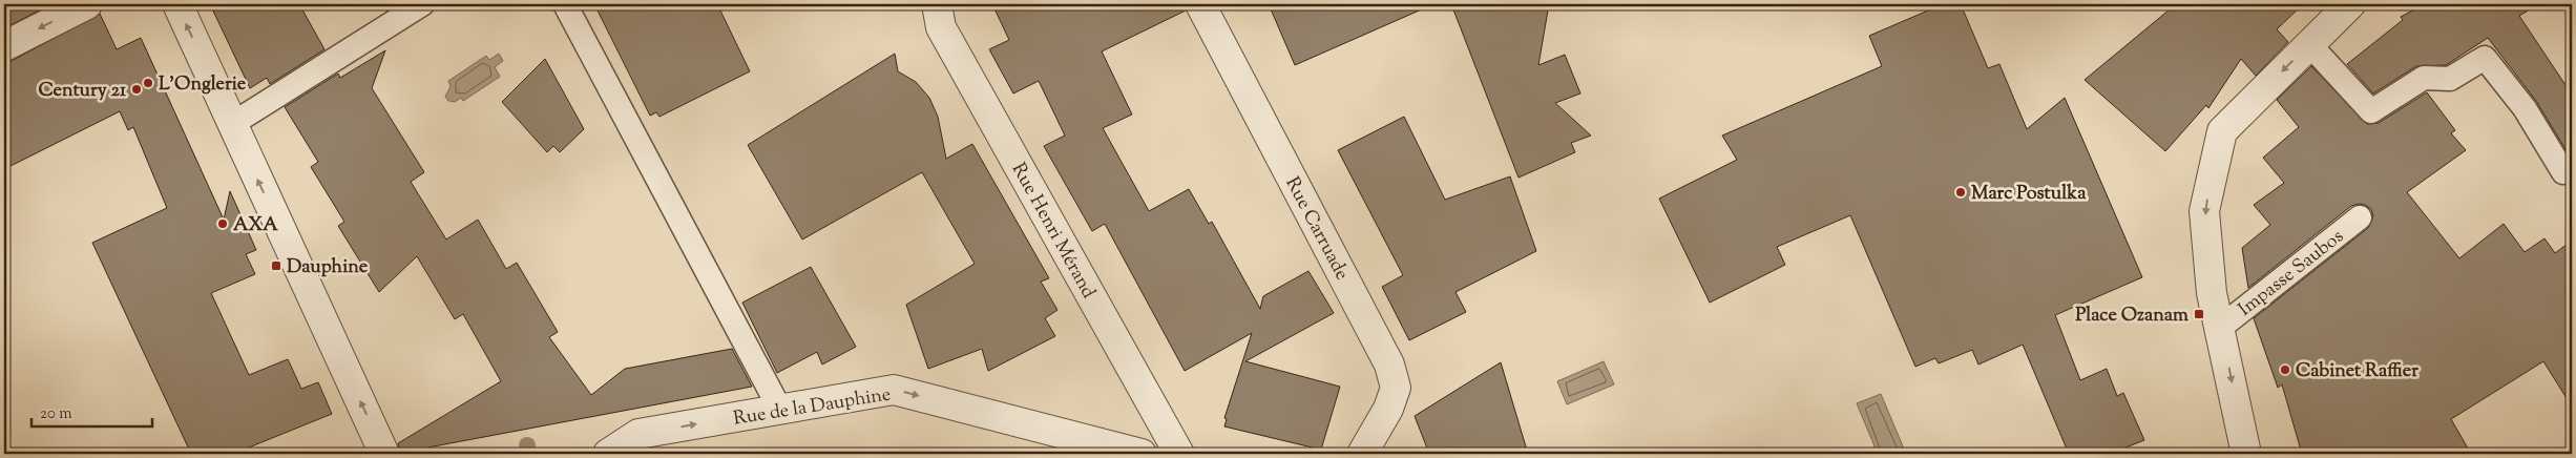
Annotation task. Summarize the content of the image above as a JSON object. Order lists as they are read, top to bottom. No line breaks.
{"streets":{"street":["Rue Carruade","Rue Henri Mérand","Rue de la Dauphine"],"lane":["Impasse Saubos"]},"one_way":["Rue de la Dauphine"],"places":{"other":["L'Onglerie","Century 21","Marc Postulka","AXA","Cabinet Raffier"],"transit":["Dauphine","Place Ozanam"]},"scale_bar":"20 m"}
